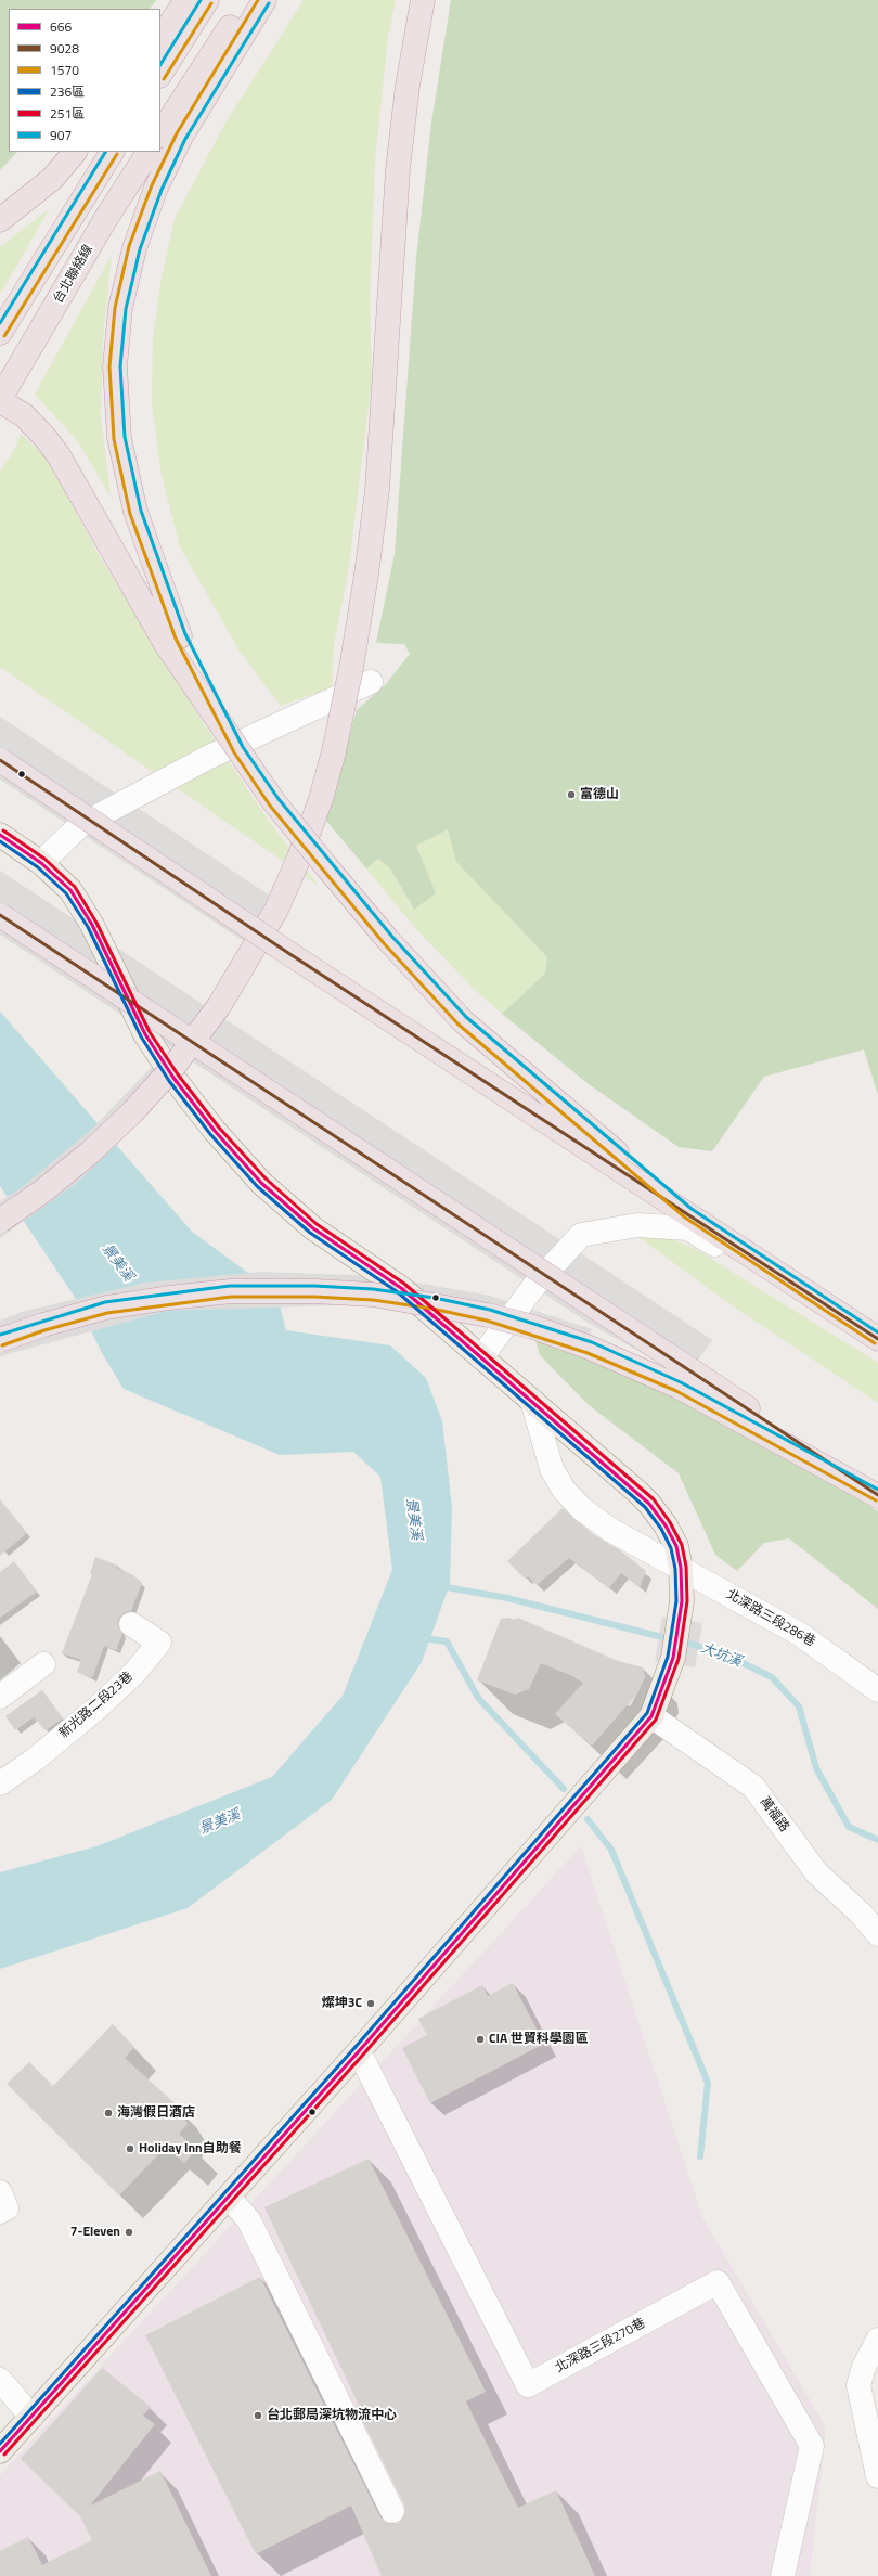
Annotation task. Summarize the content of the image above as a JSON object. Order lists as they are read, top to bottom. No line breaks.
{"streets":{"highway":["台北聯絡線"],"street":["北深路三段286巷","新光路二段23巷","萬福路","北深路三段270巷"]},"water":["景美溪","大坑溪"],"places":["富德山","燦坤3C","CIA 世貿科學園區","海灣假日酒店","Holiday Inn自助餐","7-Eleven","台北郵局深坑物流中心"],"lines":["transit line 1570","transit line 907","transit line 9028","transit line 251區","transit line 666","transit line 236區"],"legend":["666","9028","1570","236區","251區","907"]}
